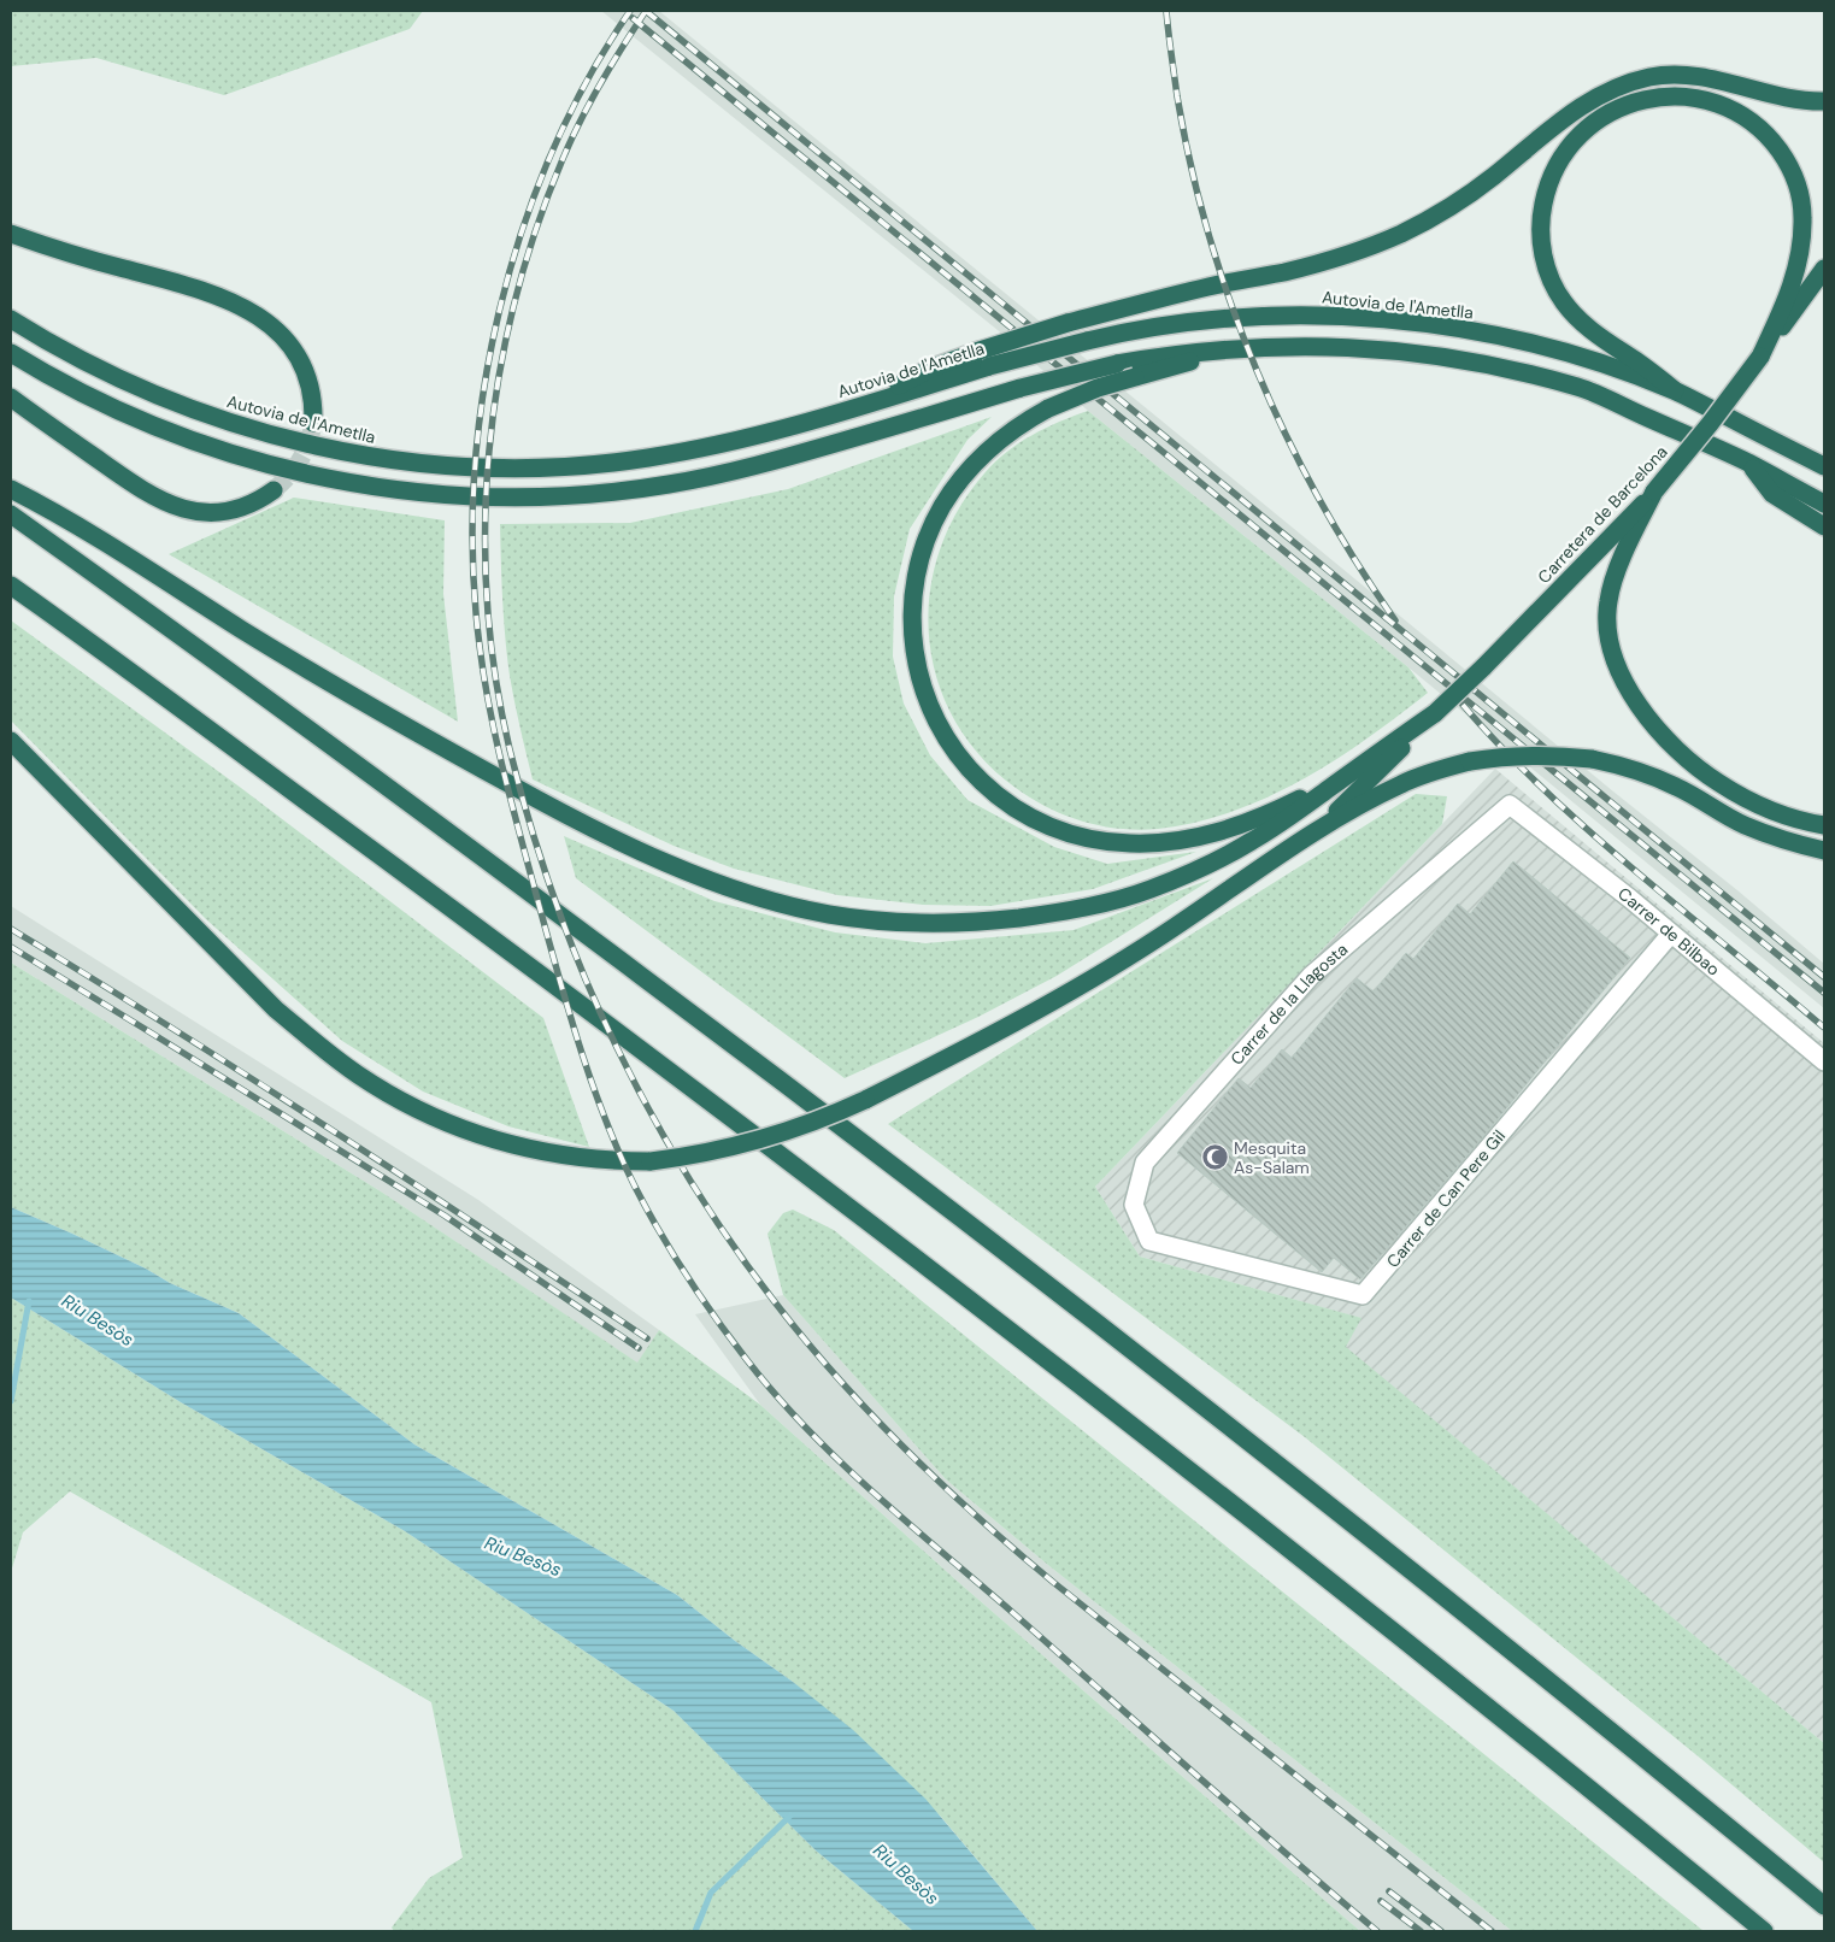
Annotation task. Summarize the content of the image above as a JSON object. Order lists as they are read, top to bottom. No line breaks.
{"streets":{"highway":["Autovia de l'Ametlla","Carretera de Barcelona"],"street":["Carrer de Bilbao","Carrer de la Llagosta","Carrer de Can Pere Gil"]},"crossings":[["Carrer de Bilbao","Carrer de la Llagosta"],["Carrer de Bilbao","Carrer de Can Pere Gil"],["Carrer de la Llagosta","Carrer de Can Pere Gil"]],"water":["Riu Besòs"],"places":{"mosque":["Mesquita As-Salam"]}}
